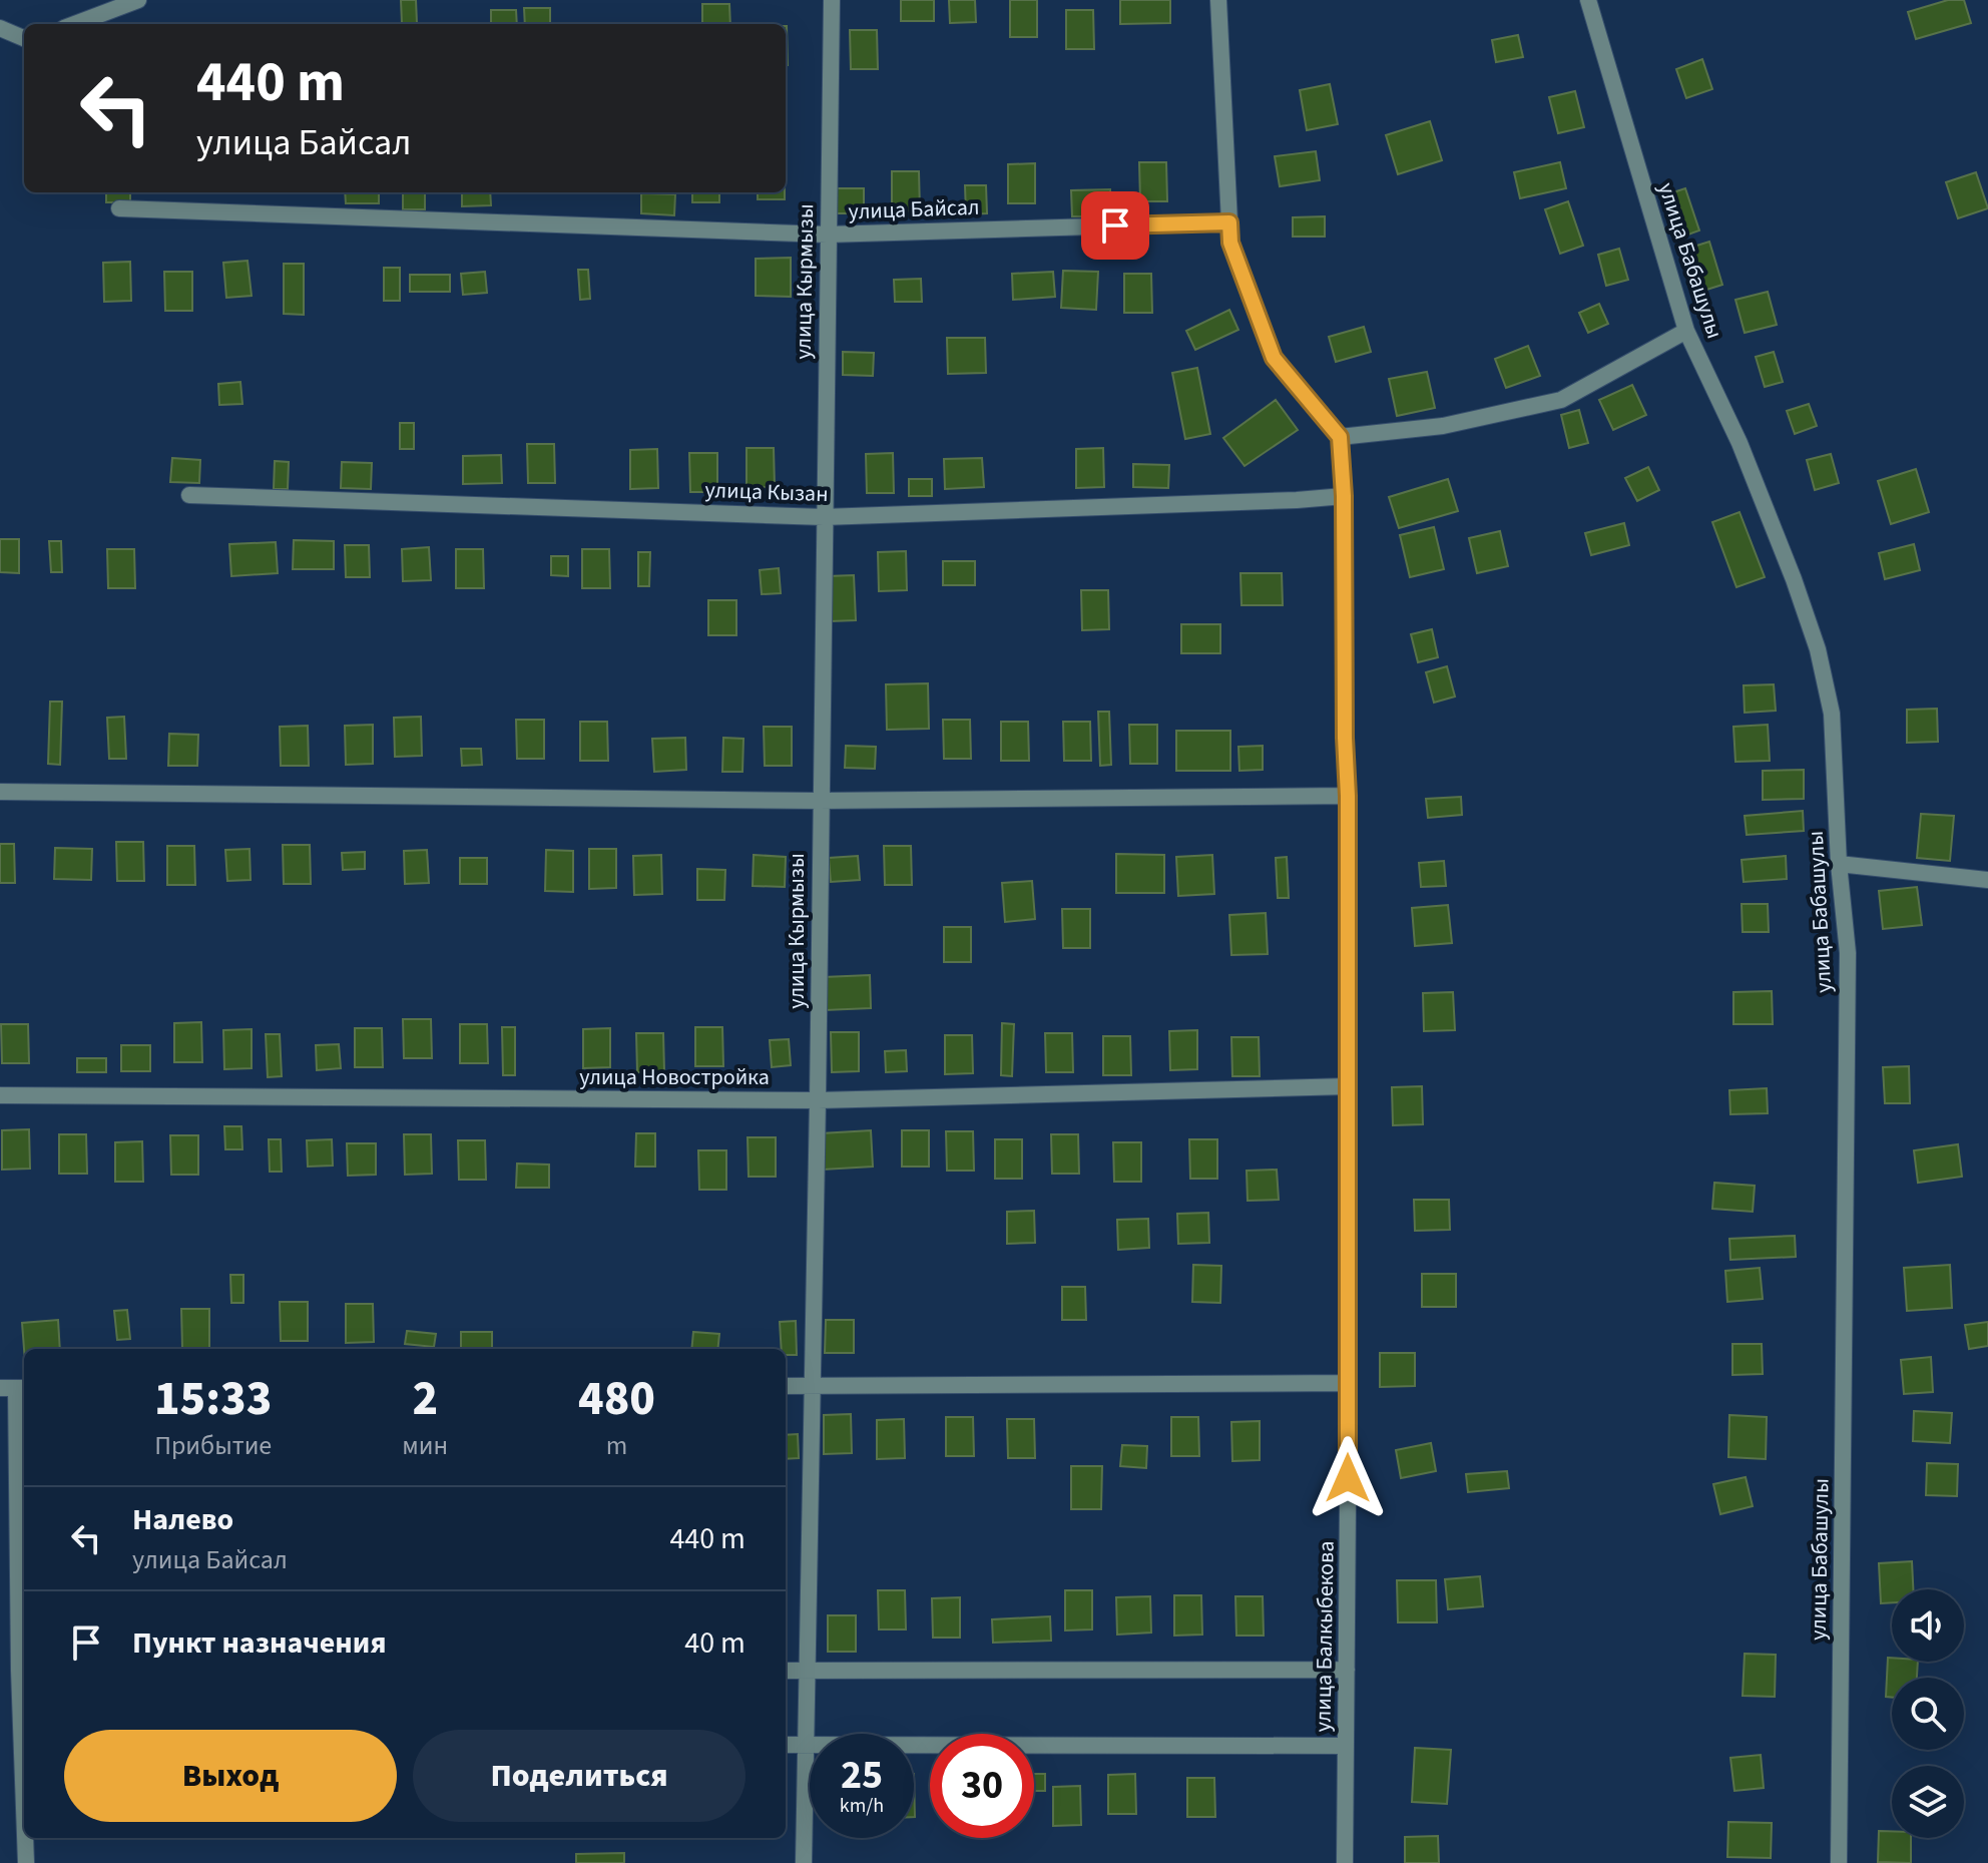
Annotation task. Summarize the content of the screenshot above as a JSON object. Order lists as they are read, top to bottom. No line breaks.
{"streets":{"street":["улица Байсал","улица Бабашулы","улица Кырмызы","улица Кызан","улица Новостройка","улица Балкыбекова"]},"crossings":[["улица Байсал","улица Кырмызы"],["улица Кырмызы","улица Кызан"],["улица Кырмызы","улица Новостройка"],["улица Кызан","улица Балкыбекова"],["улица Новостройка","улица Балкыбекова"]],"page":{"turn":["440 m","улица Байсал"],"eta":["15:33","Прибытие","2","мин","480","m"],"list":[{"name":"Налево","note":"улица Байсал","value":"440 m"},{"name":"Пункт назначения","value":"40 m"}],"buttons":["Выход","Поделиться"],"speed":"25 km/h","limit":"30"}}
